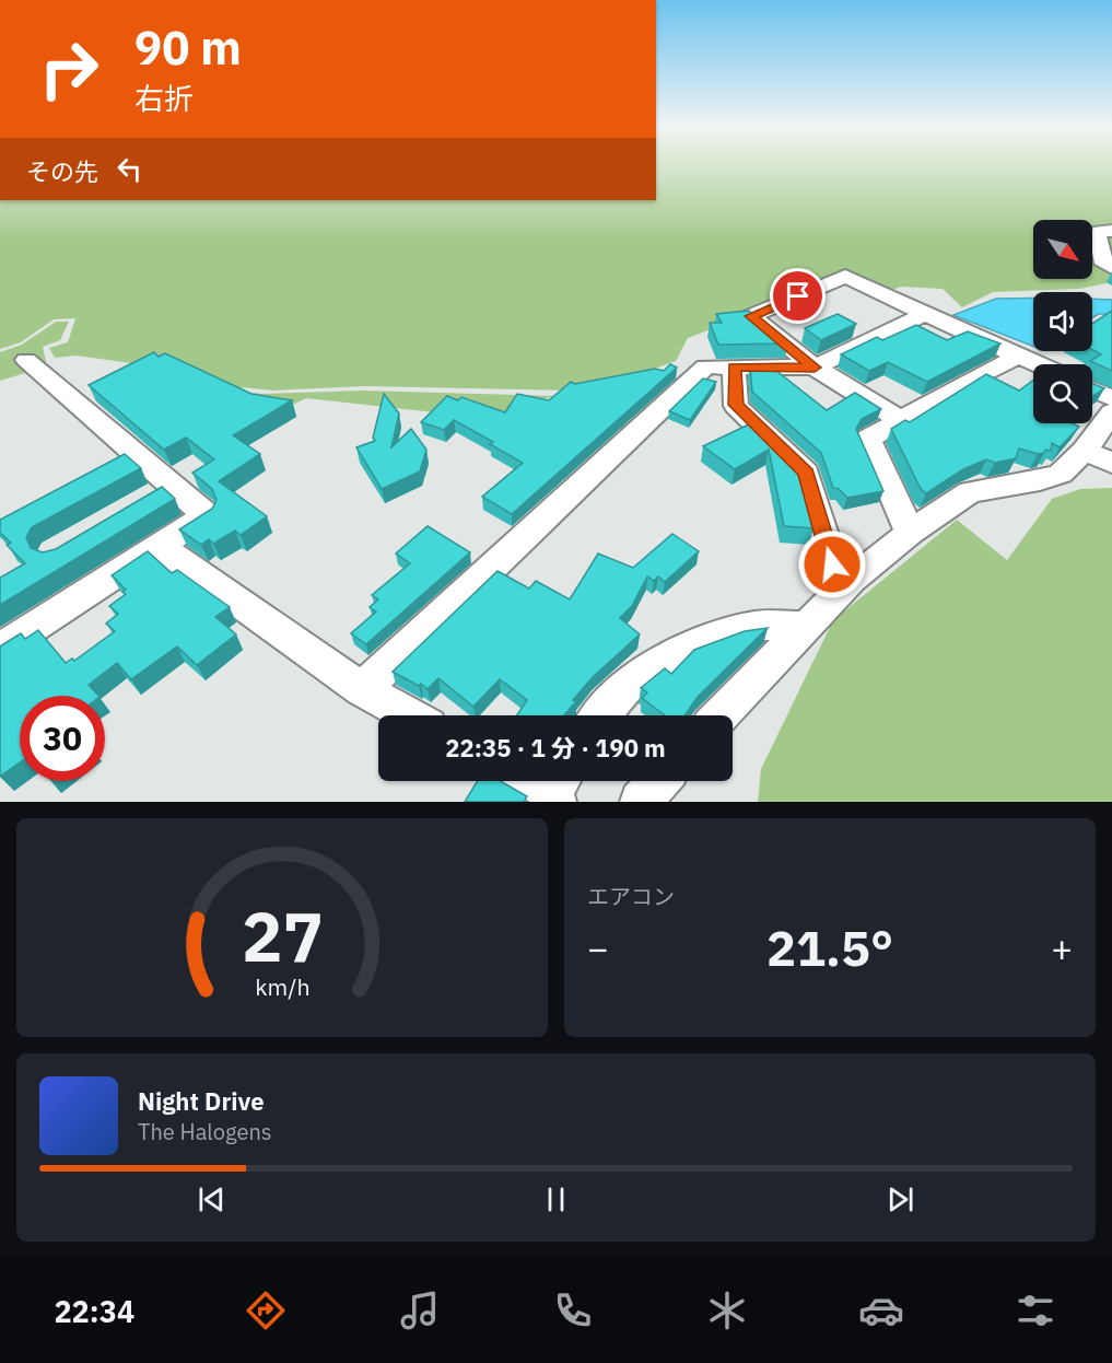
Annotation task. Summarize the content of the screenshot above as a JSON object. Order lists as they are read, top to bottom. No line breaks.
{"north":"bottom right","page":{"turn":["90 m","右折"],"then":"その先","limit":"30","trip":"22:35 · 1 分 · 190 m","tile":"エアコン","heat":["−","21.5°","+"],"song":["Night Drive","The Halogens"],"tabs":"22:34","gauge":["27","km/h"]}}
